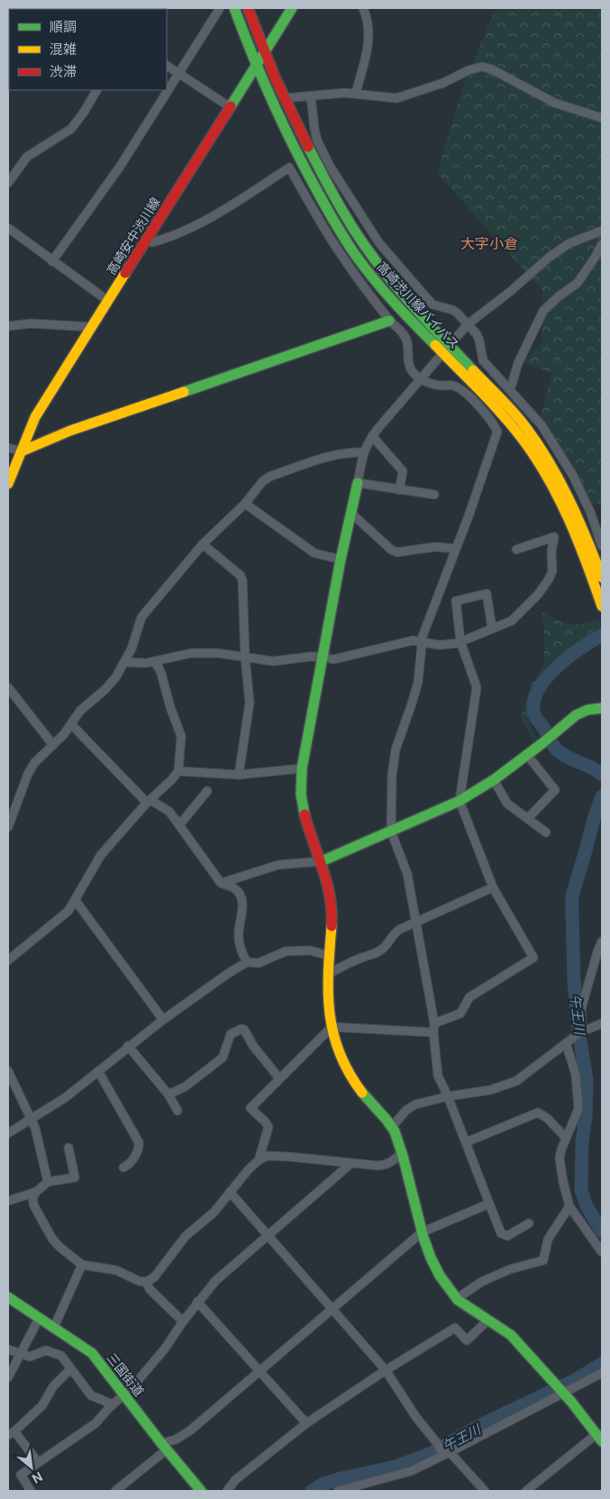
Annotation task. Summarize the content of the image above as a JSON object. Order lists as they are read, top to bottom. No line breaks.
{"streets":{"street":["高崎安中渋川線","高崎渋川線バイパス","三国街道"]},"crossings":[["高崎安中渋川線","高崎渋川線バイパス"]],"districts":["大字小倉"],"water":["午王川"],"legend":["順調","混雑","渋滞"],"north":"bottom right"}
